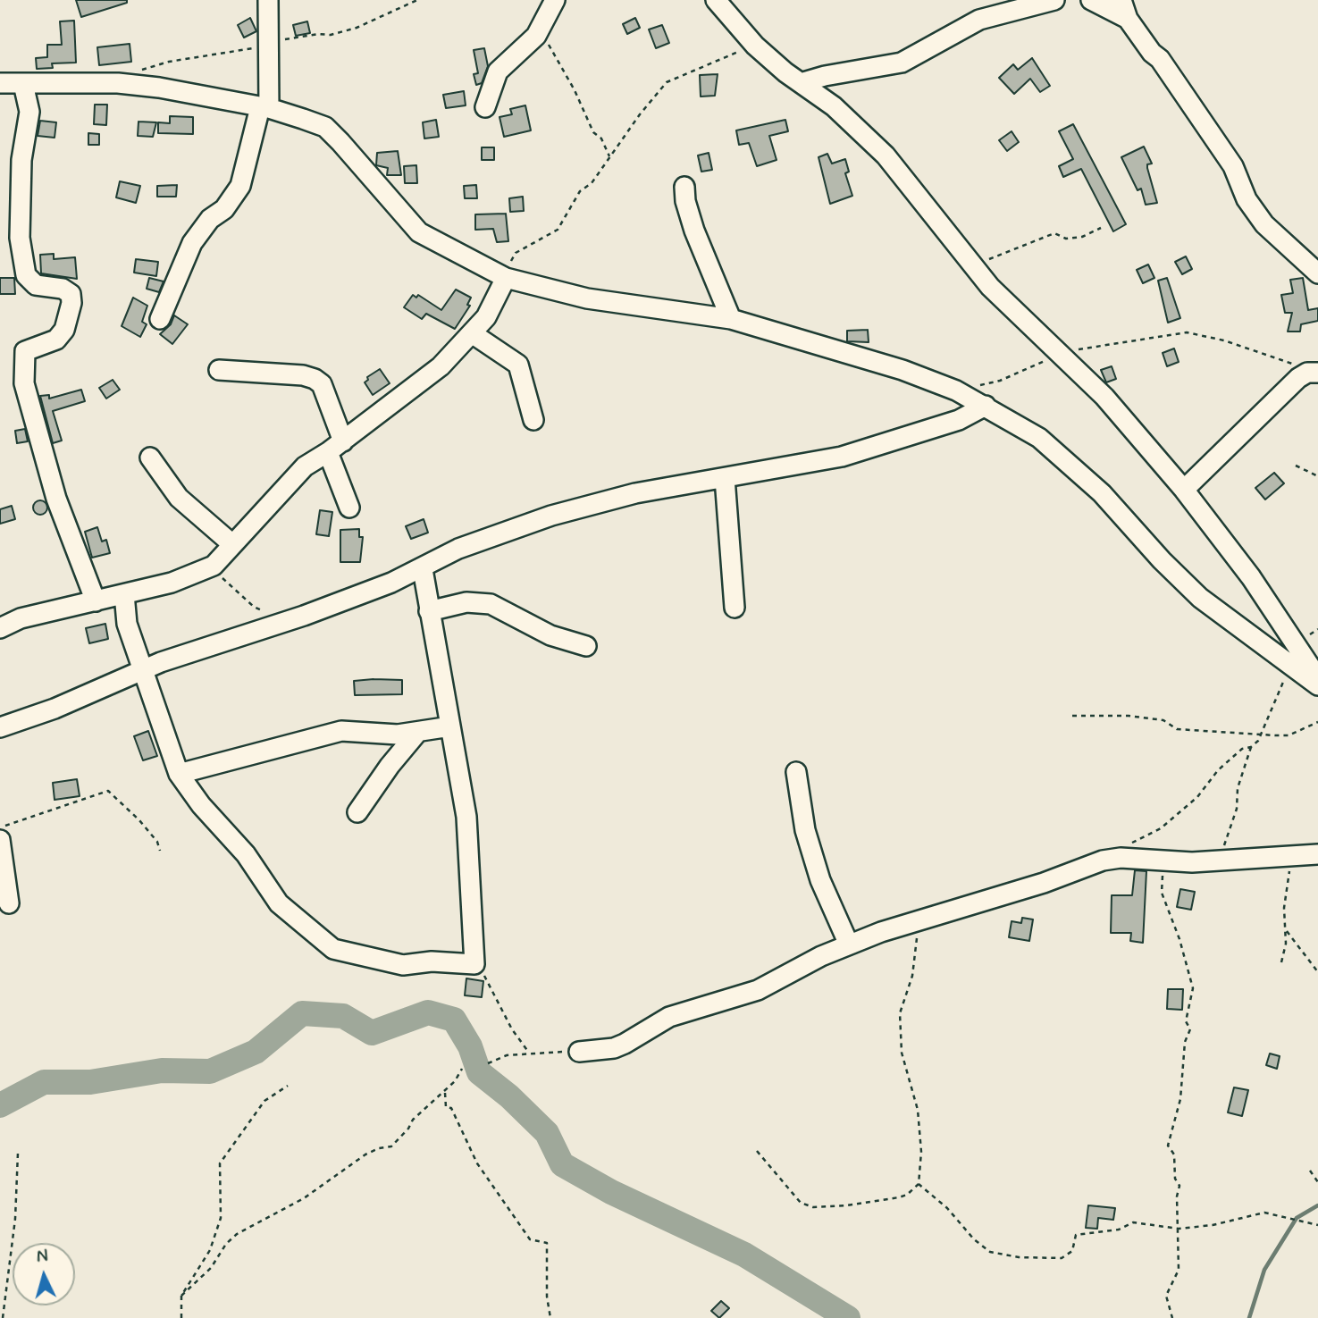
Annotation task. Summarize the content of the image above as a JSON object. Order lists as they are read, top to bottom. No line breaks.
{"north":"top"}
